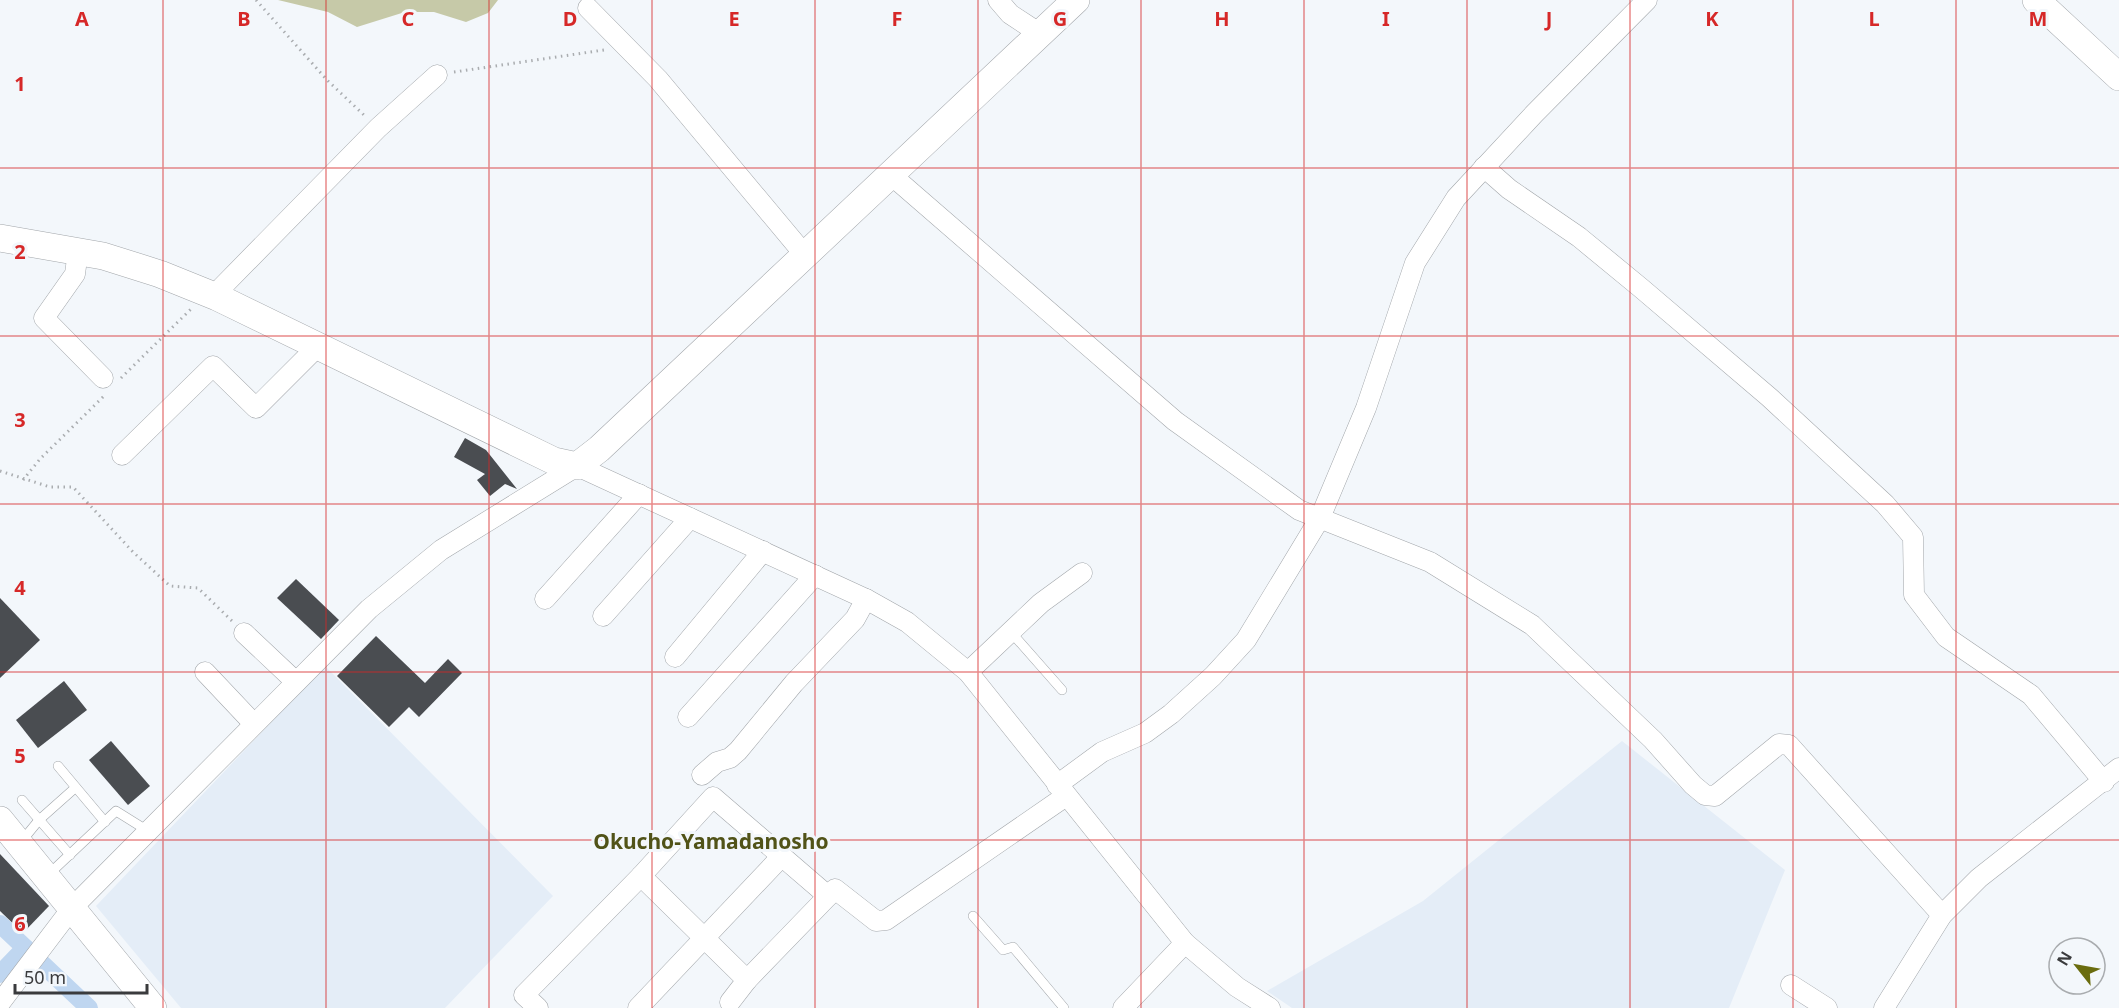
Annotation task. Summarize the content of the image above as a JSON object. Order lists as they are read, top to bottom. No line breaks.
{"districts":["Okucho-Yamadanosho"],"scale_bar":"50 m","north":"top left","grid":{"columns":["A","B","C","D","E","F","G","H","I","J","K","L","M"],"rows":["1","2","3","4","5","6"]}}
